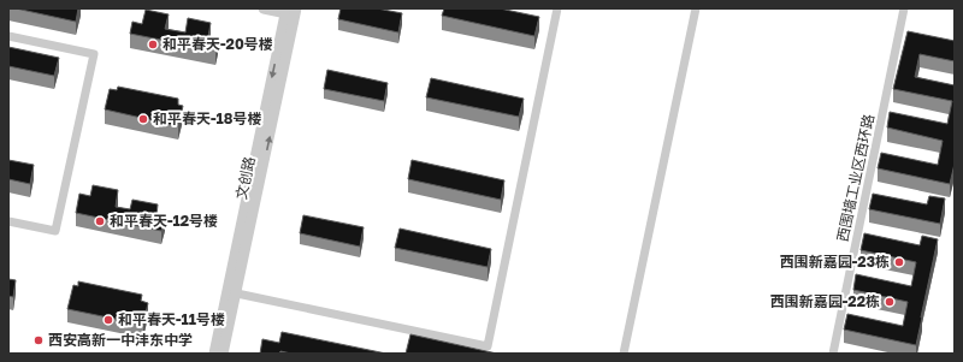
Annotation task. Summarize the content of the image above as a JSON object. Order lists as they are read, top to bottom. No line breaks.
{"streets":{"street":["文创路","西围墙工业区西环路"]},"places":["和平春天-20号楼","和平春天-18号楼","和平春天-12号楼","西围新嘉园-23栋","西围新嘉园-22栋","和平春天-11号楼","西安高新一中沣东中学"]}
